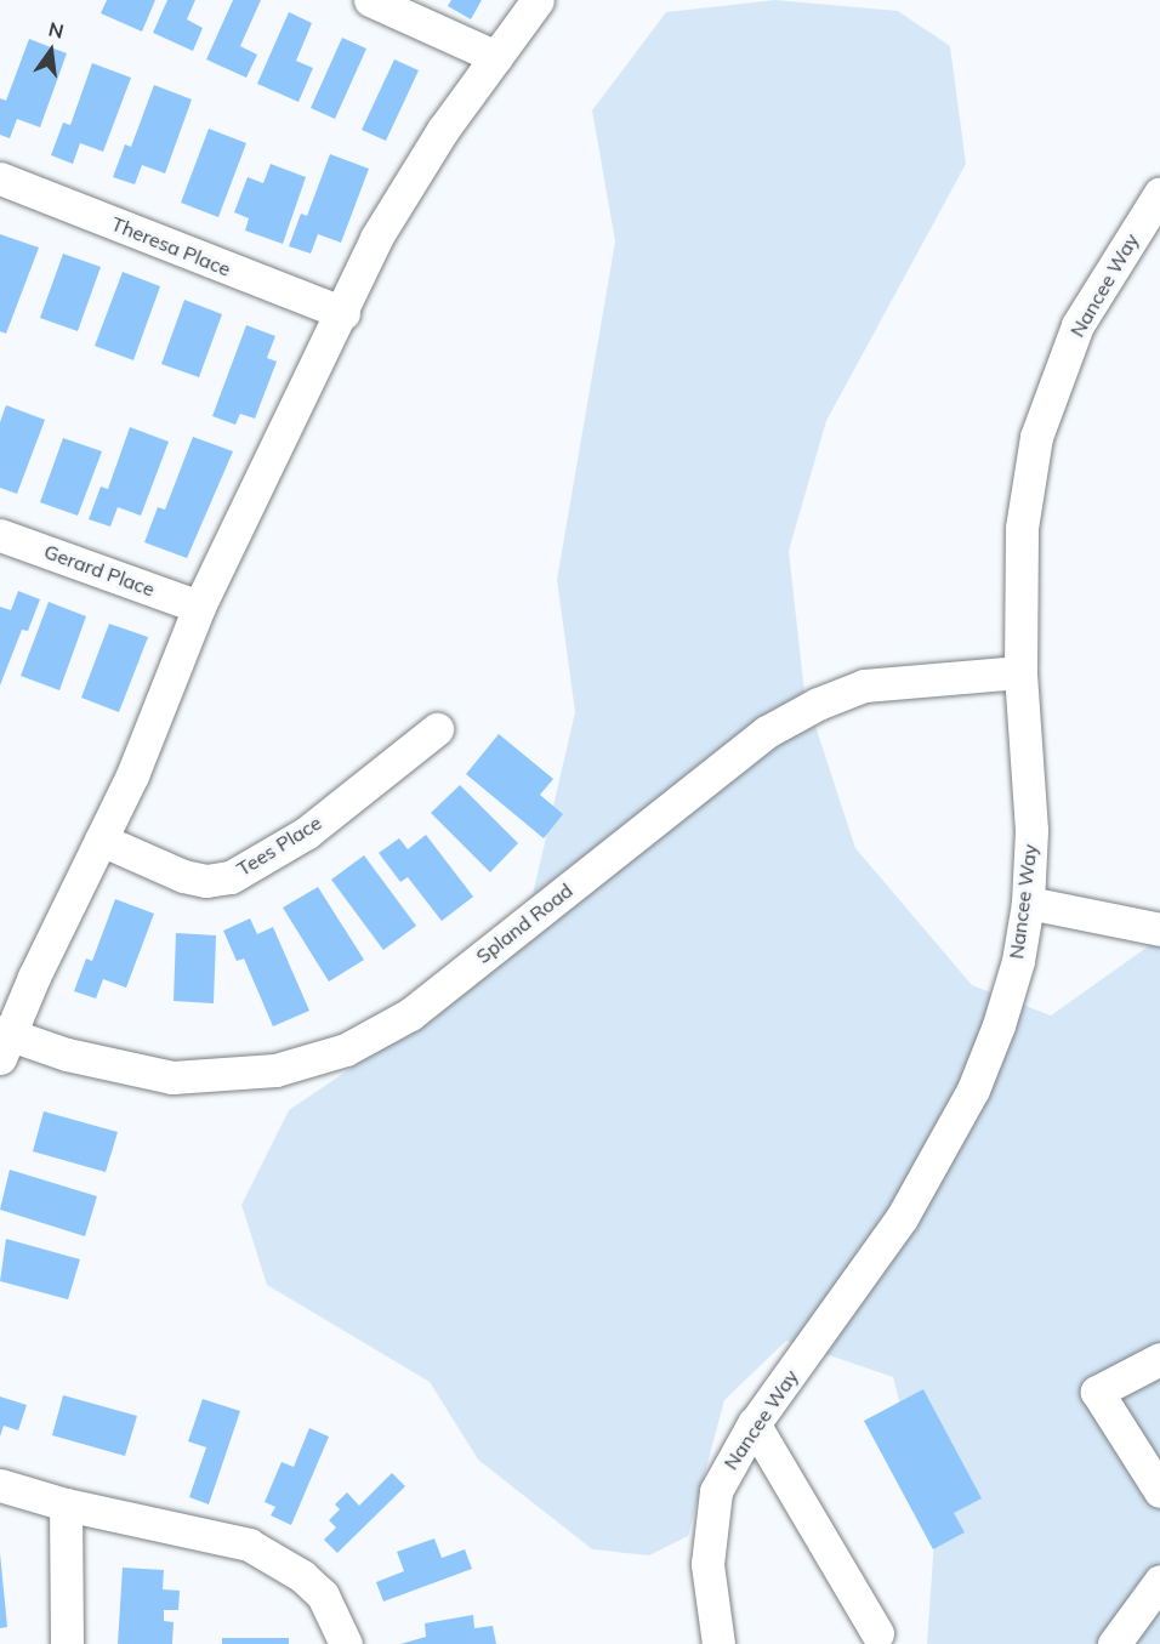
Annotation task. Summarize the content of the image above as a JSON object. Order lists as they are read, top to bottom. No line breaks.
{"streets":{"street":["Theresa Place","Nancee Way","Gerard Place","Tees Place","Spland Road"]},"crossings":[["Nancee Way","Spland Road"]],"north":"top"}
